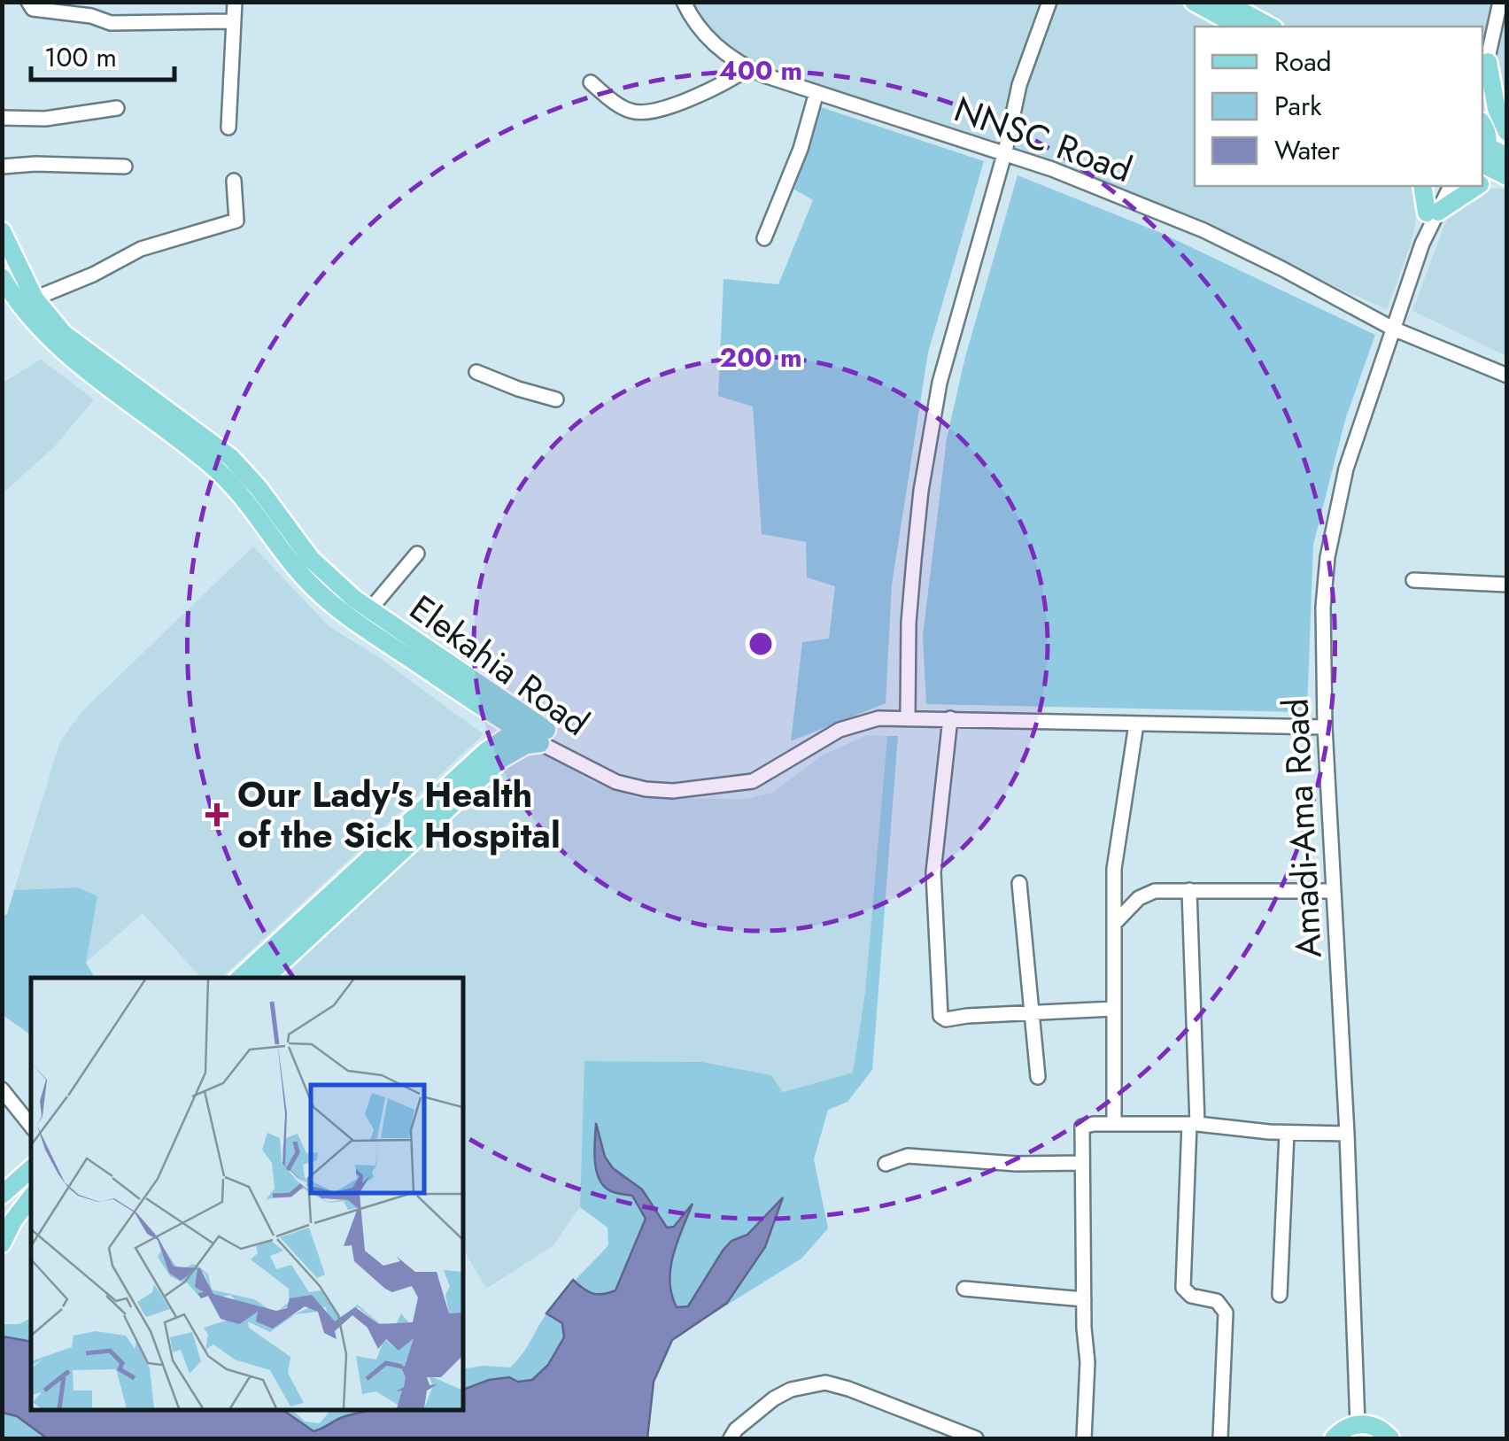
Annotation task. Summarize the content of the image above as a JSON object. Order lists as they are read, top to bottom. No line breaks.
{"streets":{"main road":["Elekahia Road"],"street":["NNSC Road","Amadi-Ama Road"]},"crossings":[["NNSC Road","Amadi-Ama Road"],["Elekahia Road","Amadi-Ama Road"]],"places":{"health":["Our Lady's Health of the Sick Hospital"]},"legend":["Road","Park","Water"],"scale_bar":"100 m","rings":["400 m","200 m"]}
